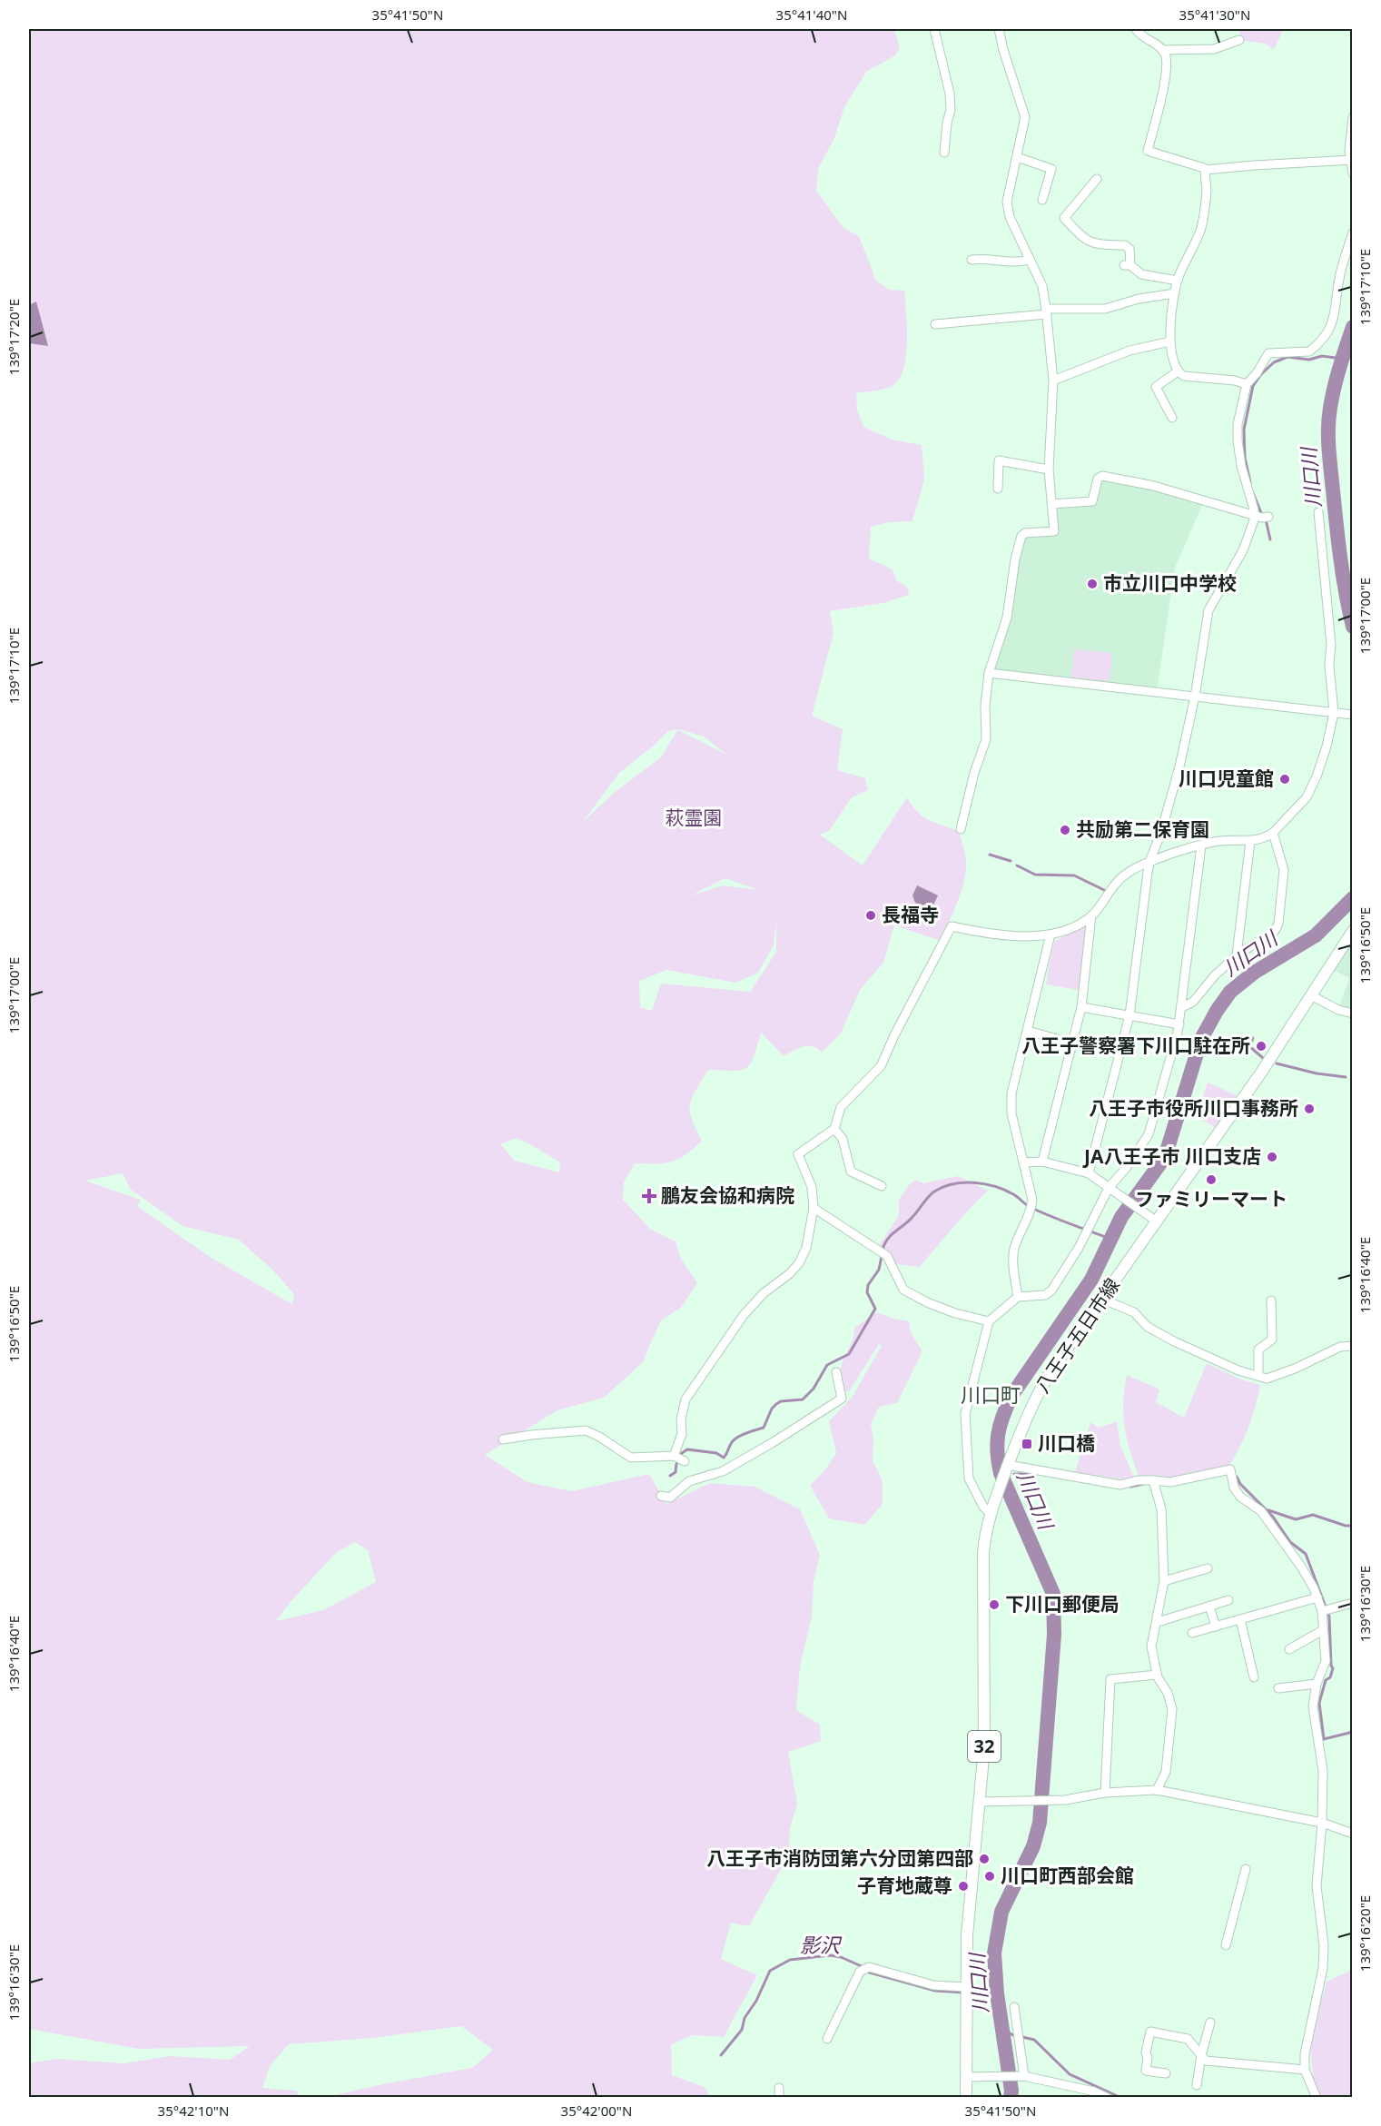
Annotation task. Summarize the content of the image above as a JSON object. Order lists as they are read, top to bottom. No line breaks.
{"streets":{"main road":["八王子五日市線","32"]},"districts":["川口町"],"water":["川口川","影沢"],"parks":["萩霊園"],"places":{"other":["市立川口中学校","川口児童館","共励第二保育園","長福寺","八王子警察署下川口駐在所","八王子市役所川口事務所","JA八王子市 川口支店","ファミリーマート","下川口郵便局","八王子市消防団第六分団第四部","川口町西部会館","子育地蔵尊"],"health":["鵬友会協和病院"],"transit":["川口橋"]},"coordinates":["35°41'50\"N","35°41'40\"N","35°41'30\"N","139°17'10\"E","139°17'20\"E","139°17'00\"E","139°16'50\"E","139°16'40\"E","139°16'30\"E","139°16'20\"E","35°42'10\"N","35°42'00\"N"]}
